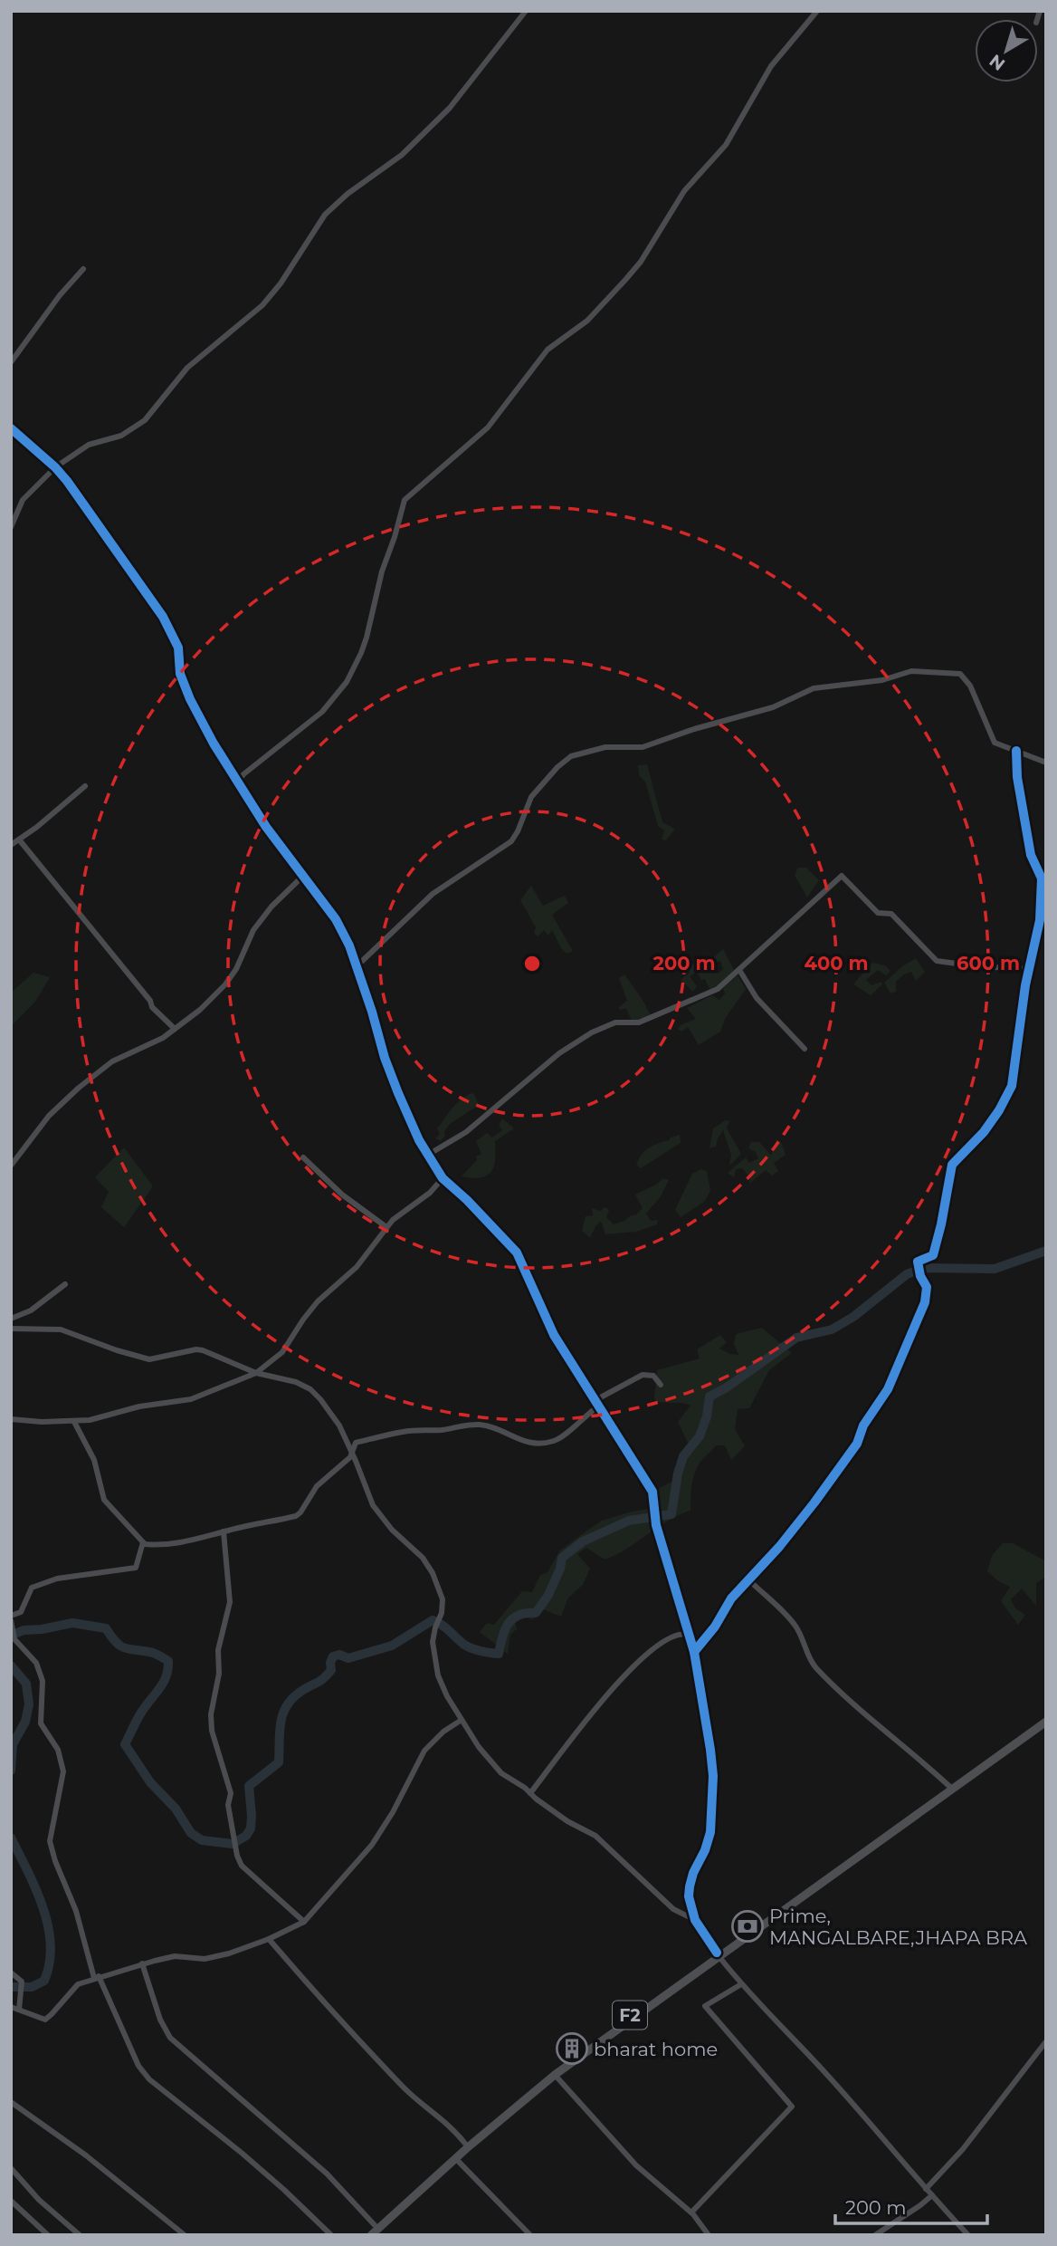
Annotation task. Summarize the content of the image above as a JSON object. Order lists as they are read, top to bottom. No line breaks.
{"streets":{"main road":["F2"]},"places":{"bank":["Prime, MANGALBARE,JHAPA BRA"],"building":["bharat home"]},"scale_bar":"200 m","north":"bottom left","rings":["200 m","400 m","600 m"]}
